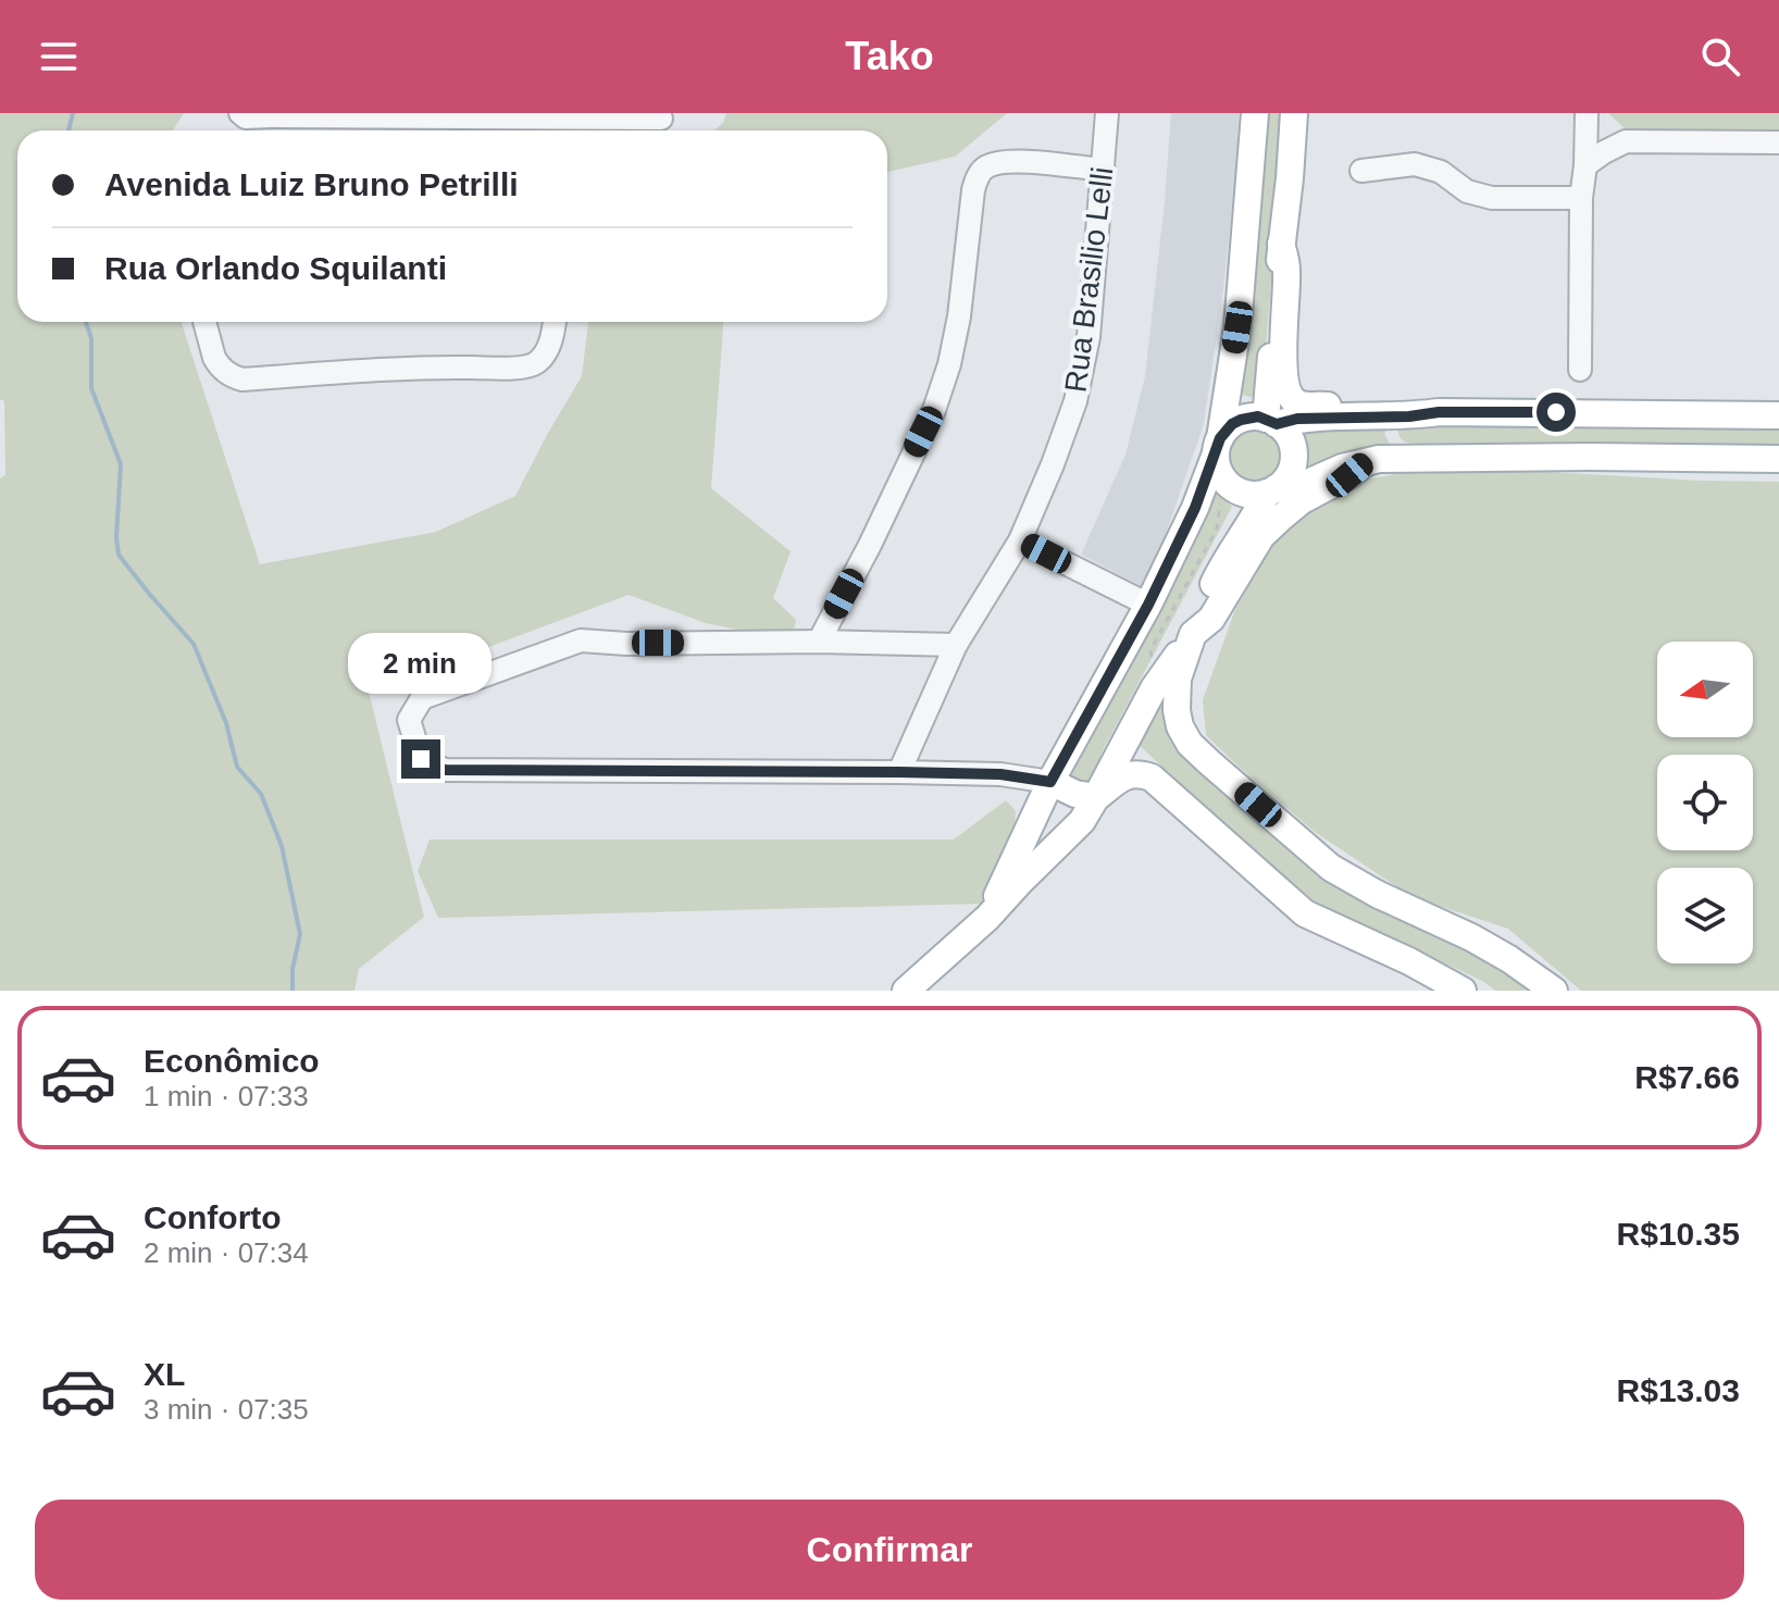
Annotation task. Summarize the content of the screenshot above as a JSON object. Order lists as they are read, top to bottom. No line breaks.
{"streets":{"street":["Rua Brasilio Lelli"]},"north":"left","page":{"header":"Tako","banner":["Avenida Luiz Bruno Petrilli","Rua Orlando Squilanti"],"bubble":"2 min","list":[{"name":"Econômico","note":"1 min · 07:33","value":"R$7.66"},{"name":"Conforto","note":"2 min · 07:34","value":"R$10.35"},{"name":"XL","note":"3 min · 07:35","value":"R$13.03"}],"buttons":"Confirmar"}}
